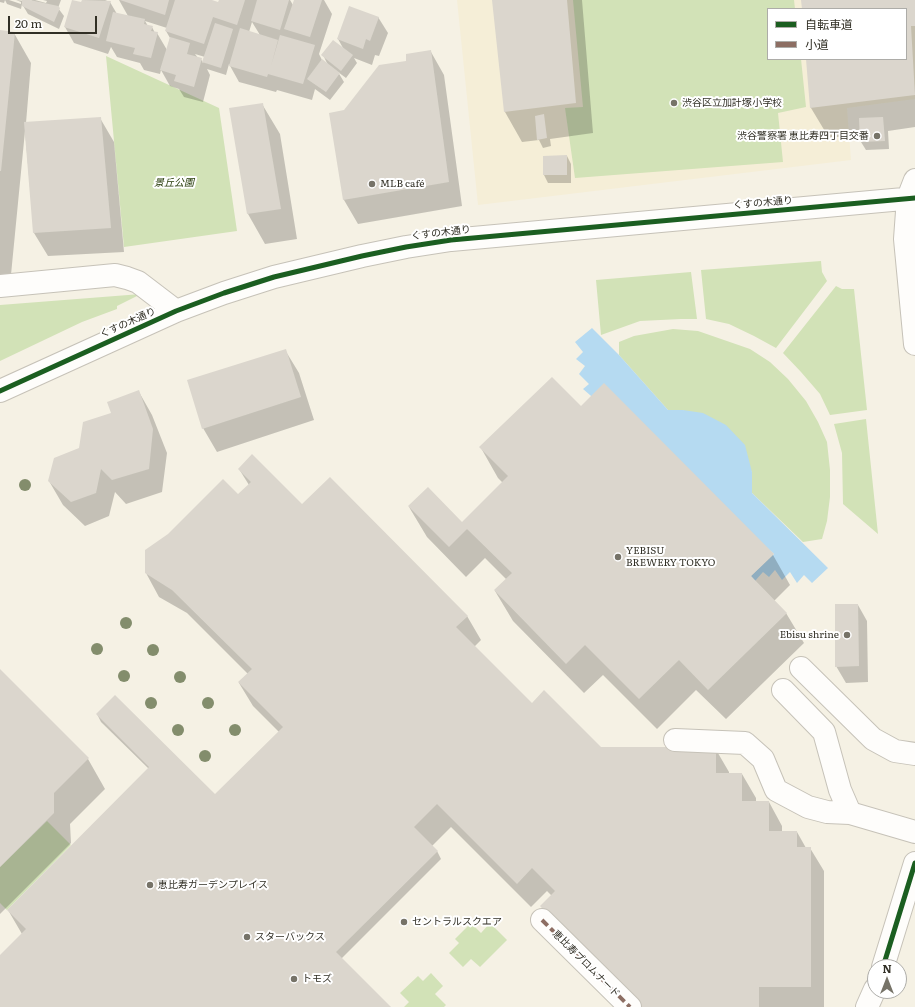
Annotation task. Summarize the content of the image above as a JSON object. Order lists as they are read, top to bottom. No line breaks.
{"streets":{"street":["くすの木通り","恵比寿プロムナード"]},"parks":["景丘公園"],"places":["渋谷区立加計塚小学校","渋谷警察署 恵比寿四丁目交番","MLB café","YEBISU BREWERY TOKYO","Ebisu shrine","恵比寿ガーデンプレイス","セントラルスクエア","スターバックス","トモズ"],"legend":["自転車道","小道"],"scale_bar":"20 m","north":"top"}
